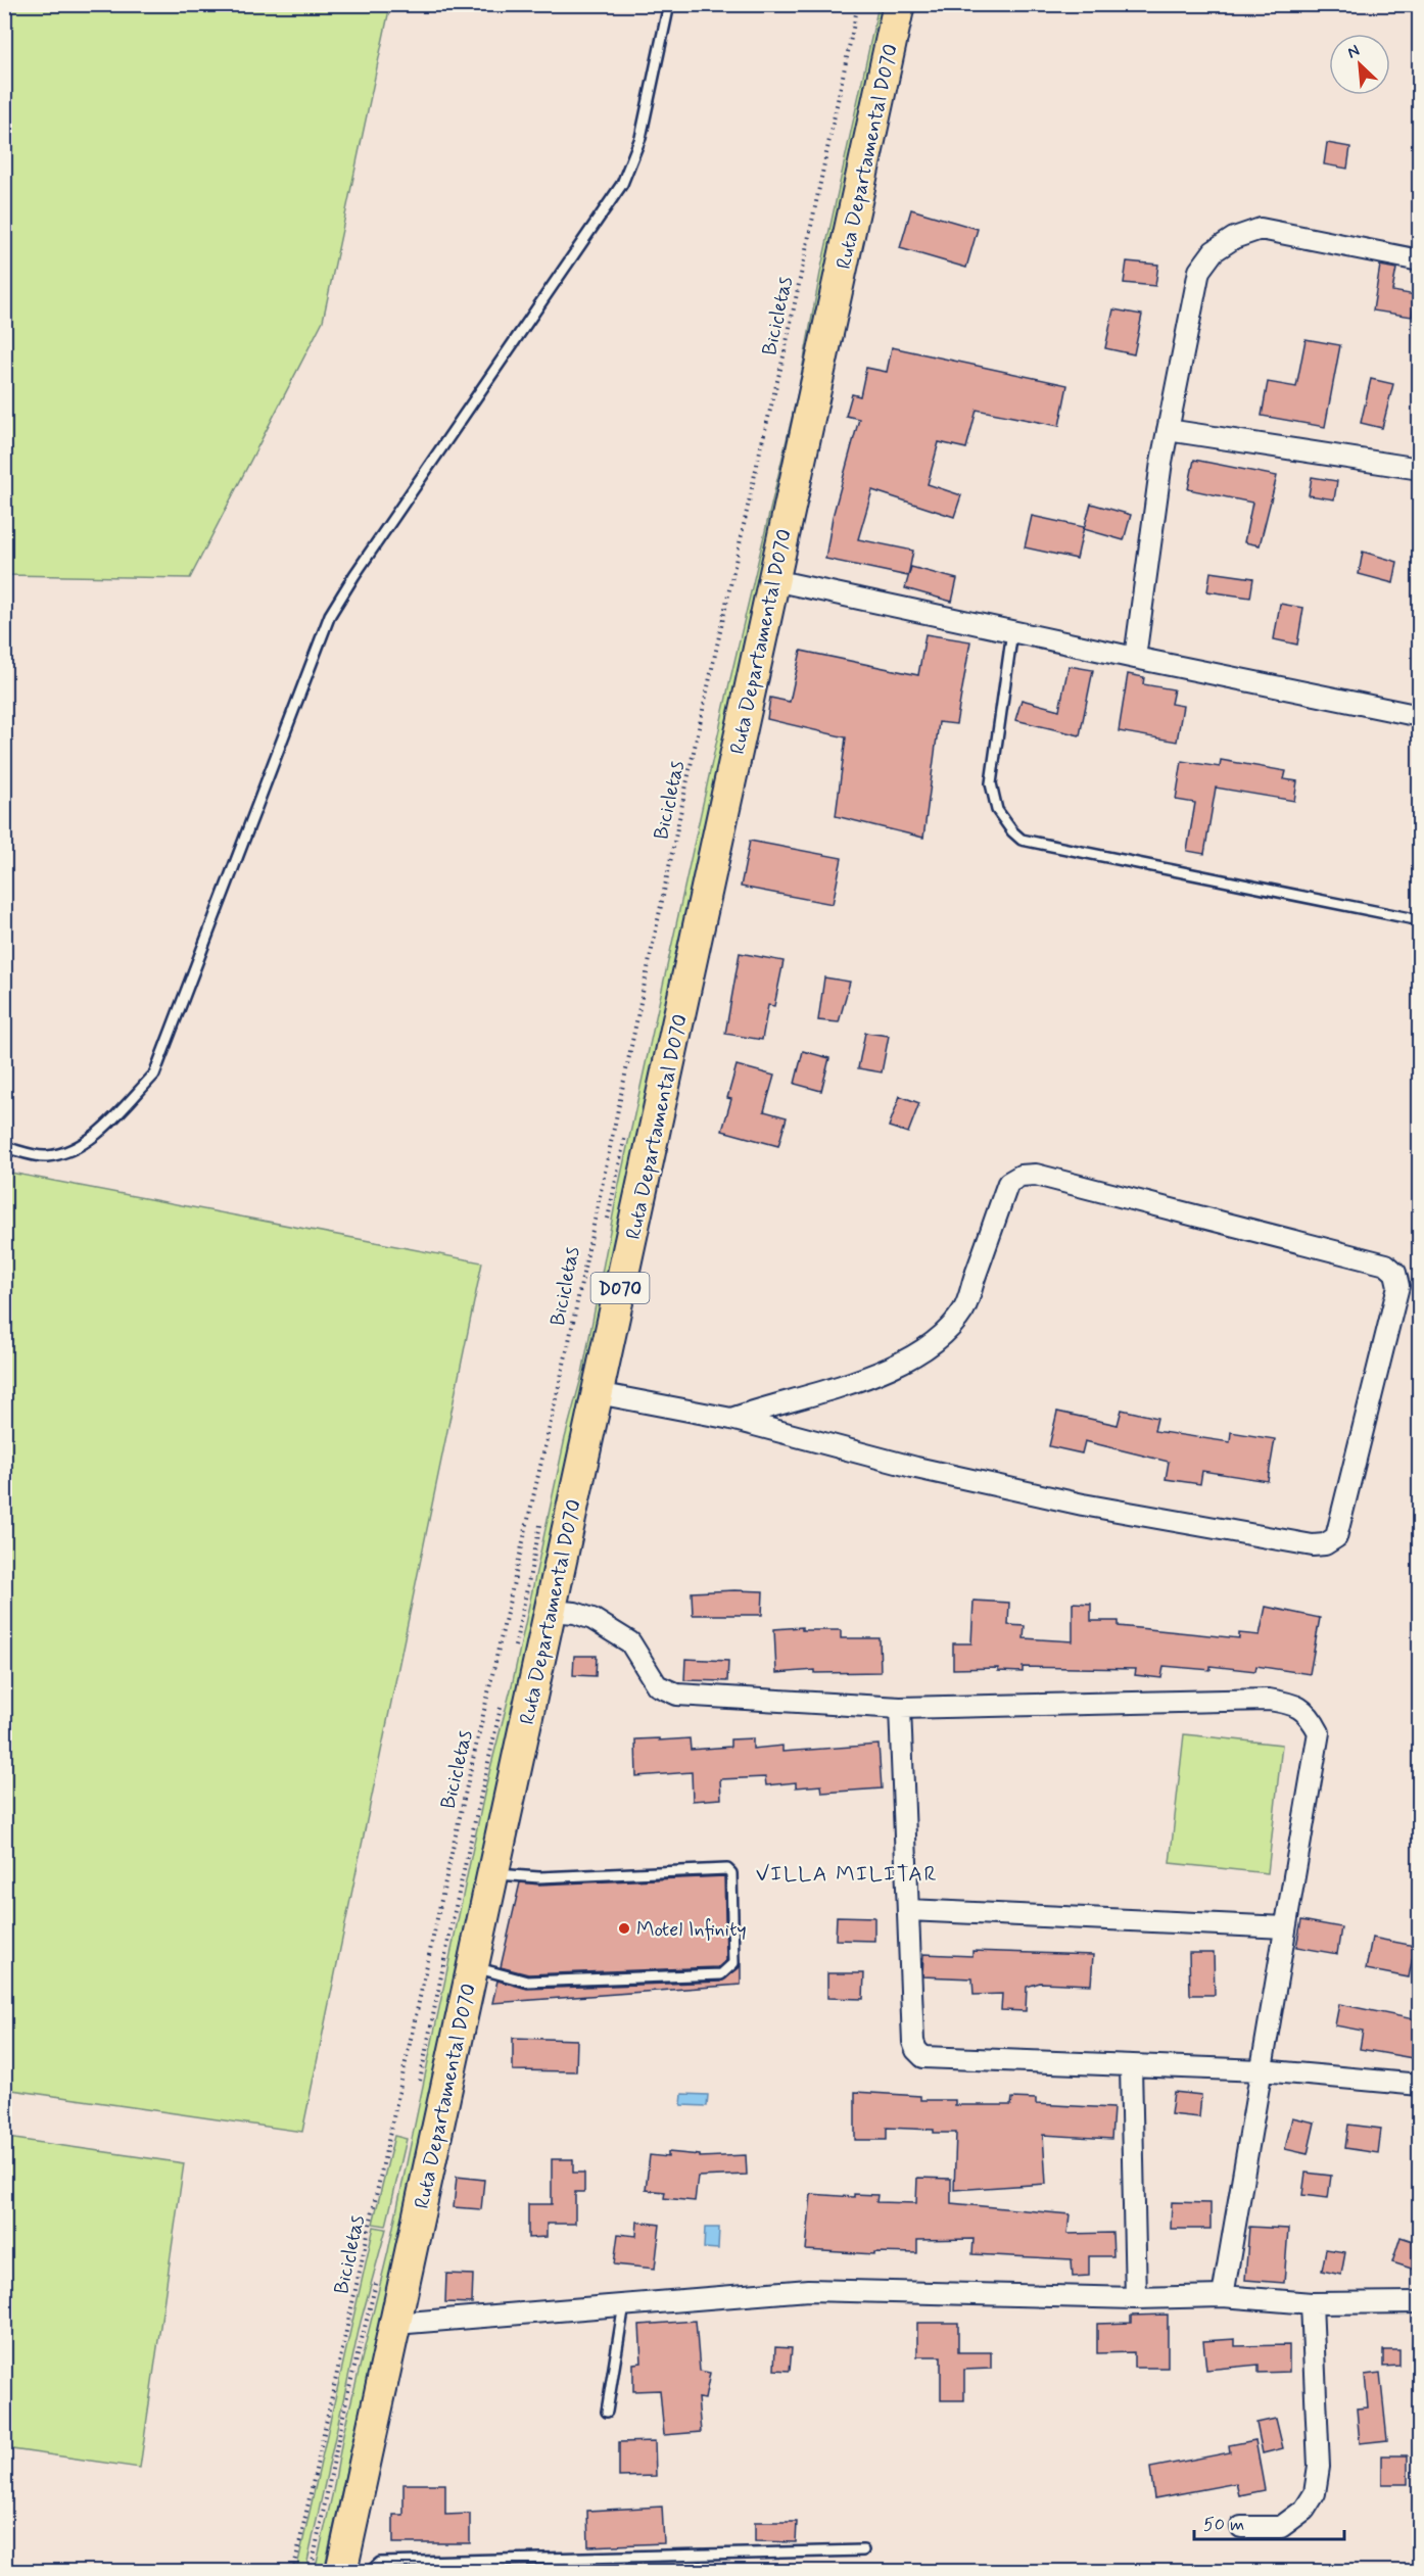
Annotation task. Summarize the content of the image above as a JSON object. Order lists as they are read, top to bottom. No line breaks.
{"streets":{"main road":["Ruta Departamental D070","D070"],"path":["Bicicletas"]},"districts":["VILLA MILITAR"],"places":["Motel Infinity"],"scale_bar":"50 m","north":"top left"}
